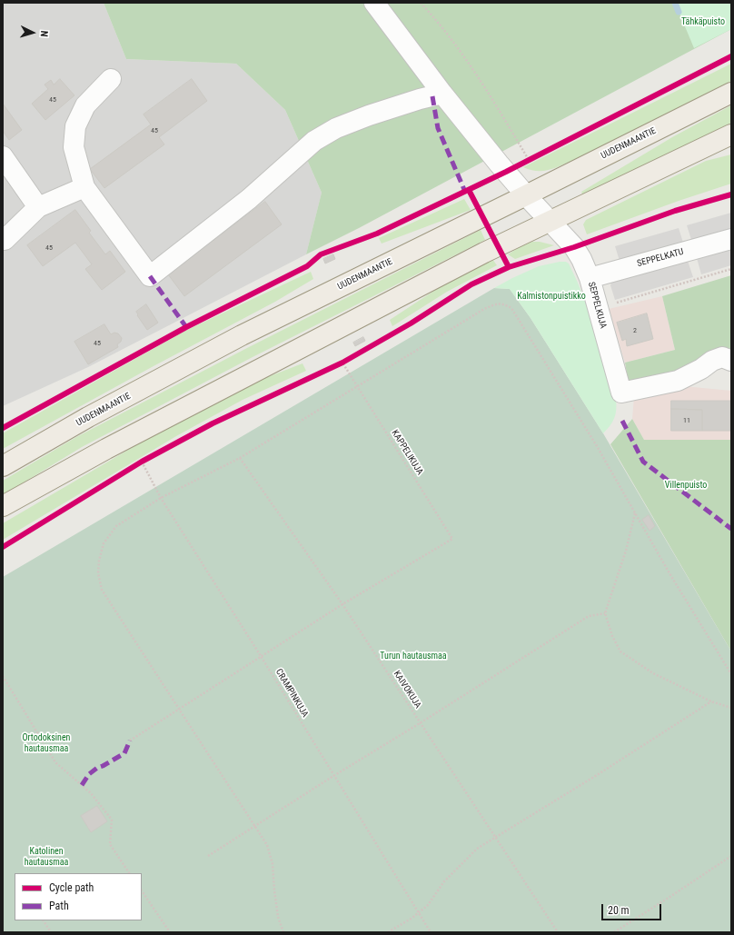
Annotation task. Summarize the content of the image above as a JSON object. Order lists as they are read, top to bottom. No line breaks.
{"streets":{"main road":["UUDENMAANTIE"],"street":["SEPPELKATU","SEPPELKUJA"],"path":["KAPPELIKUJA","KAIVOKUJA","CRAMPINKUJA"]},"crossings":[["UUDENMAANTIE","SEPPELKUJA"],["SEPPELKATU","SEPPELKUJA"],["KAPPELIKUJA","KAIVOKUJA"]],"parks":["Tähkäpuisto","Kalmistonpuistikko","Villenpuisto","Turun hautausmaa","Ortodoksinen hautausmaa","Katolinen hautausmaa"],"house_numbers":["45","45","45","2","45","11"],"legend":["Cycle path","Path"],"scale_bar":"20 m","north":"right"}
